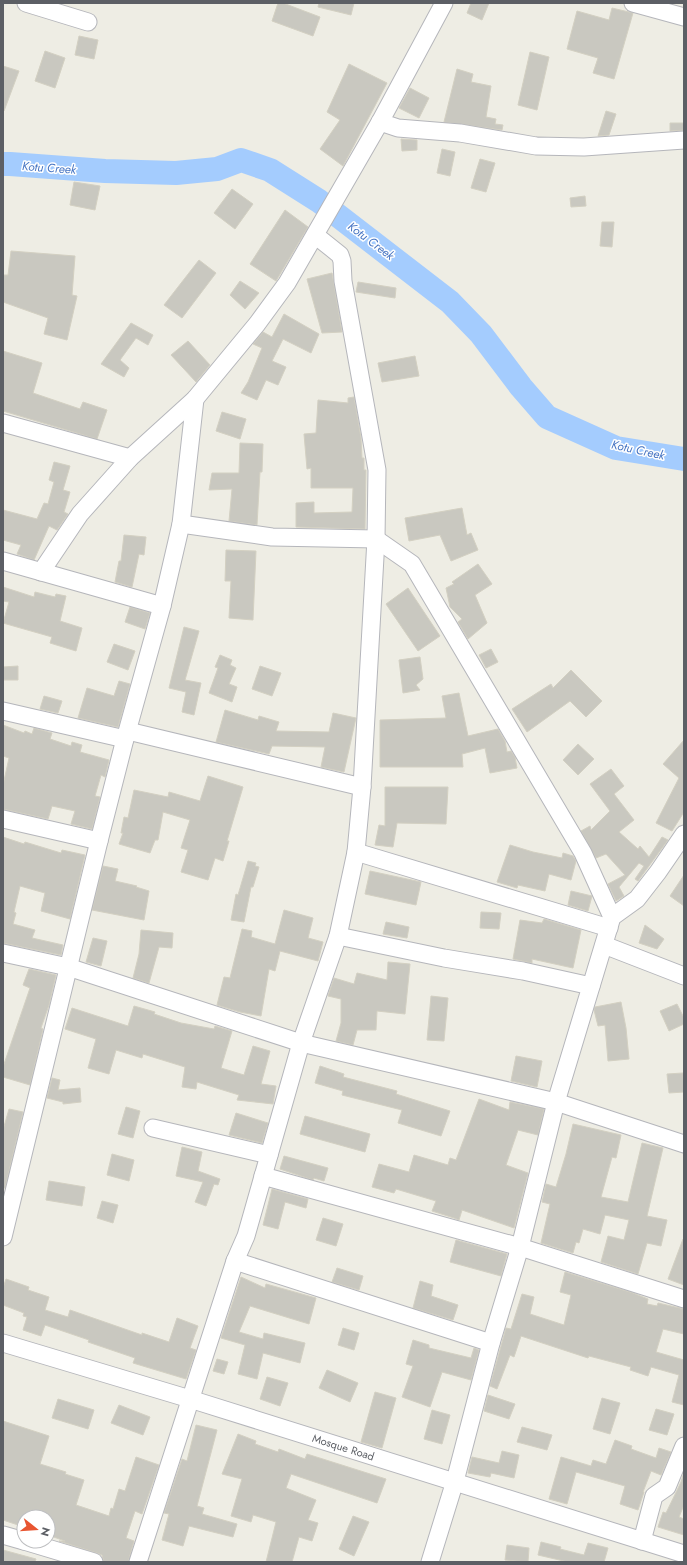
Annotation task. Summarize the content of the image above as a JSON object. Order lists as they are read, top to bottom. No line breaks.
{"streets":{"street":["Mosque Road"]},"water":["Kotu Creek"],"north":"right"}
